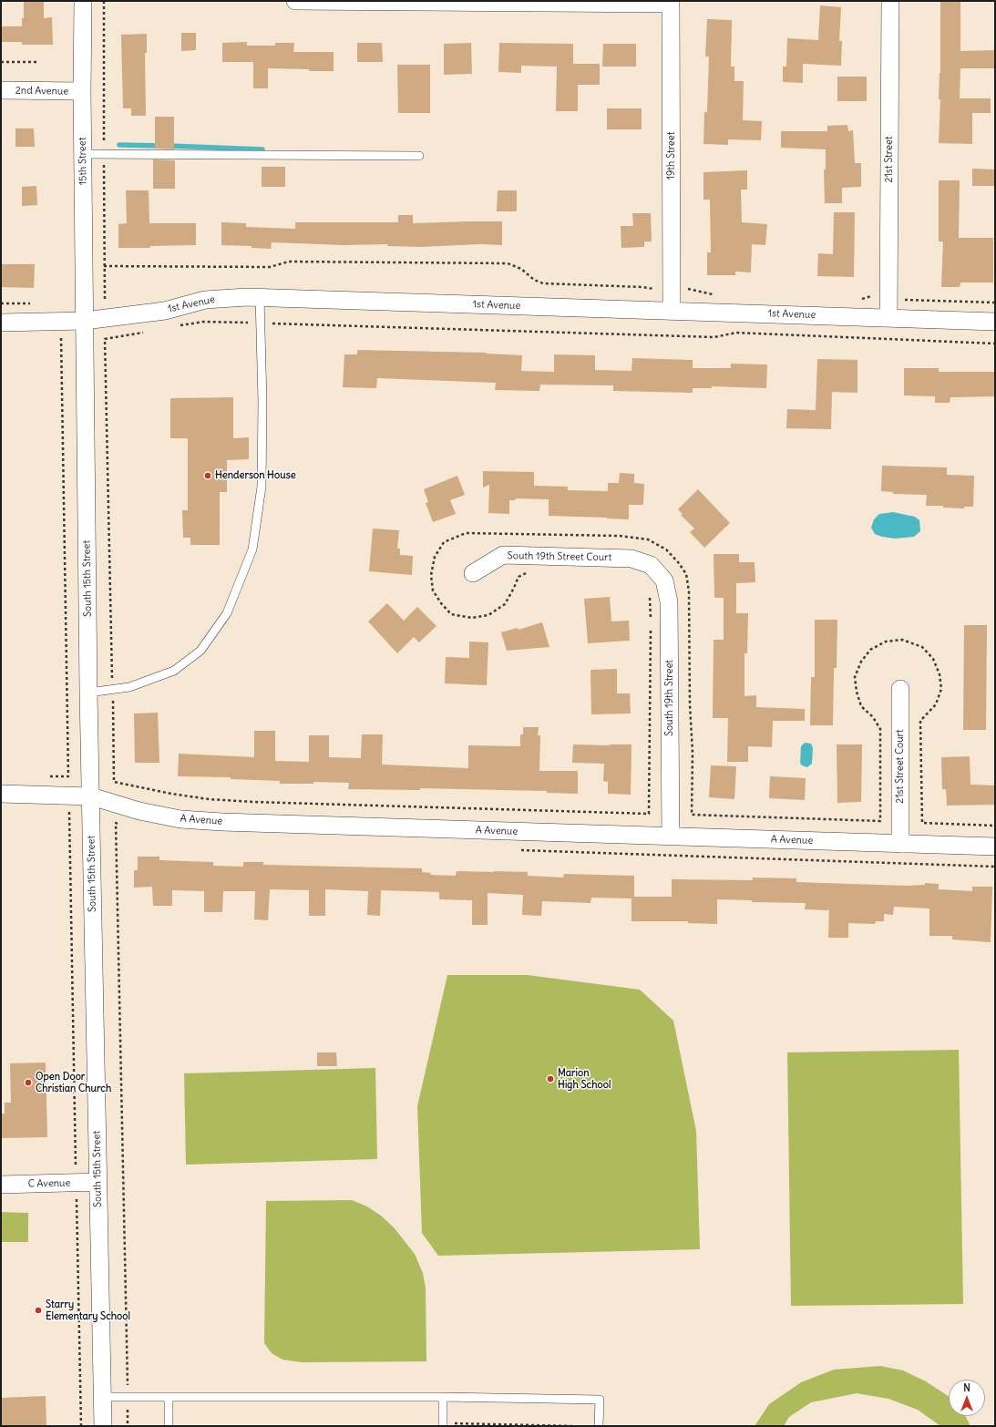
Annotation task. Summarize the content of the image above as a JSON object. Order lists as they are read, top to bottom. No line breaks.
{"streets":{"street":["2nd Avenue","19th Street","21st Street","15th Street","1st Avenue","South 19th Street Court","South 15th Street","South 19th Street","21st Street Court","A Avenue","C Avenue"]},"crossings":[["2nd Avenue","15th Street"],["19th Street","1st Avenue"],["21st Street","1st Avenue"],["15th Street","1st Avenue"],["15th Street","South 15th Street"],["1st Avenue","South 15th Street"],["South 19th Street Court","South 19th Street"],["South 15th Street","A Avenue"],["South 15th Street","C Avenue"],["South 19th Street","A Avenue"],["21st Street Court","A Avenue"]],"places":["Henderson House","Marion High School","Open Door Christian Church","Starry Elementary School"],"north":"top"}
